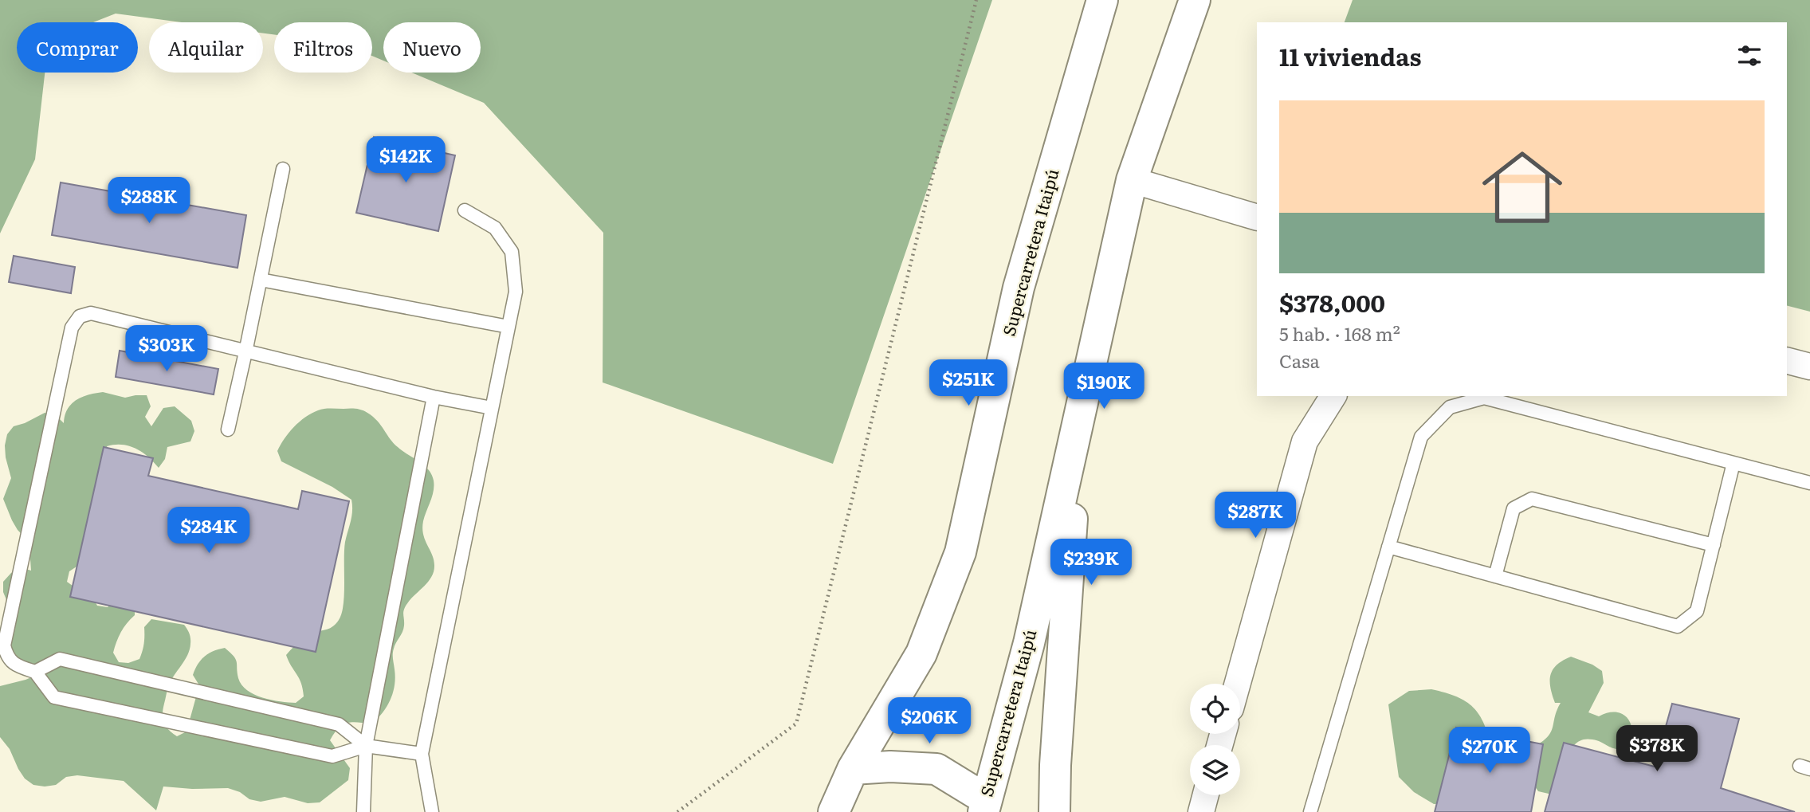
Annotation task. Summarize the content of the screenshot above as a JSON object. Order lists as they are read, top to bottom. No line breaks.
{"streets":{"street":["Supercarretera Itaipú"]},"page":{"chip":["Comprar","Alquilar","Filtros","Nuevo"],"heading":"11 viviendas","list":[{"name":"$378,000","note":"5 hab. · 168 m² · Casa"}],"price":["$142K","$288K","$303K","$251K","$190K","$287K","$284K","$239K","$206K","$378K","$270K"]}}
